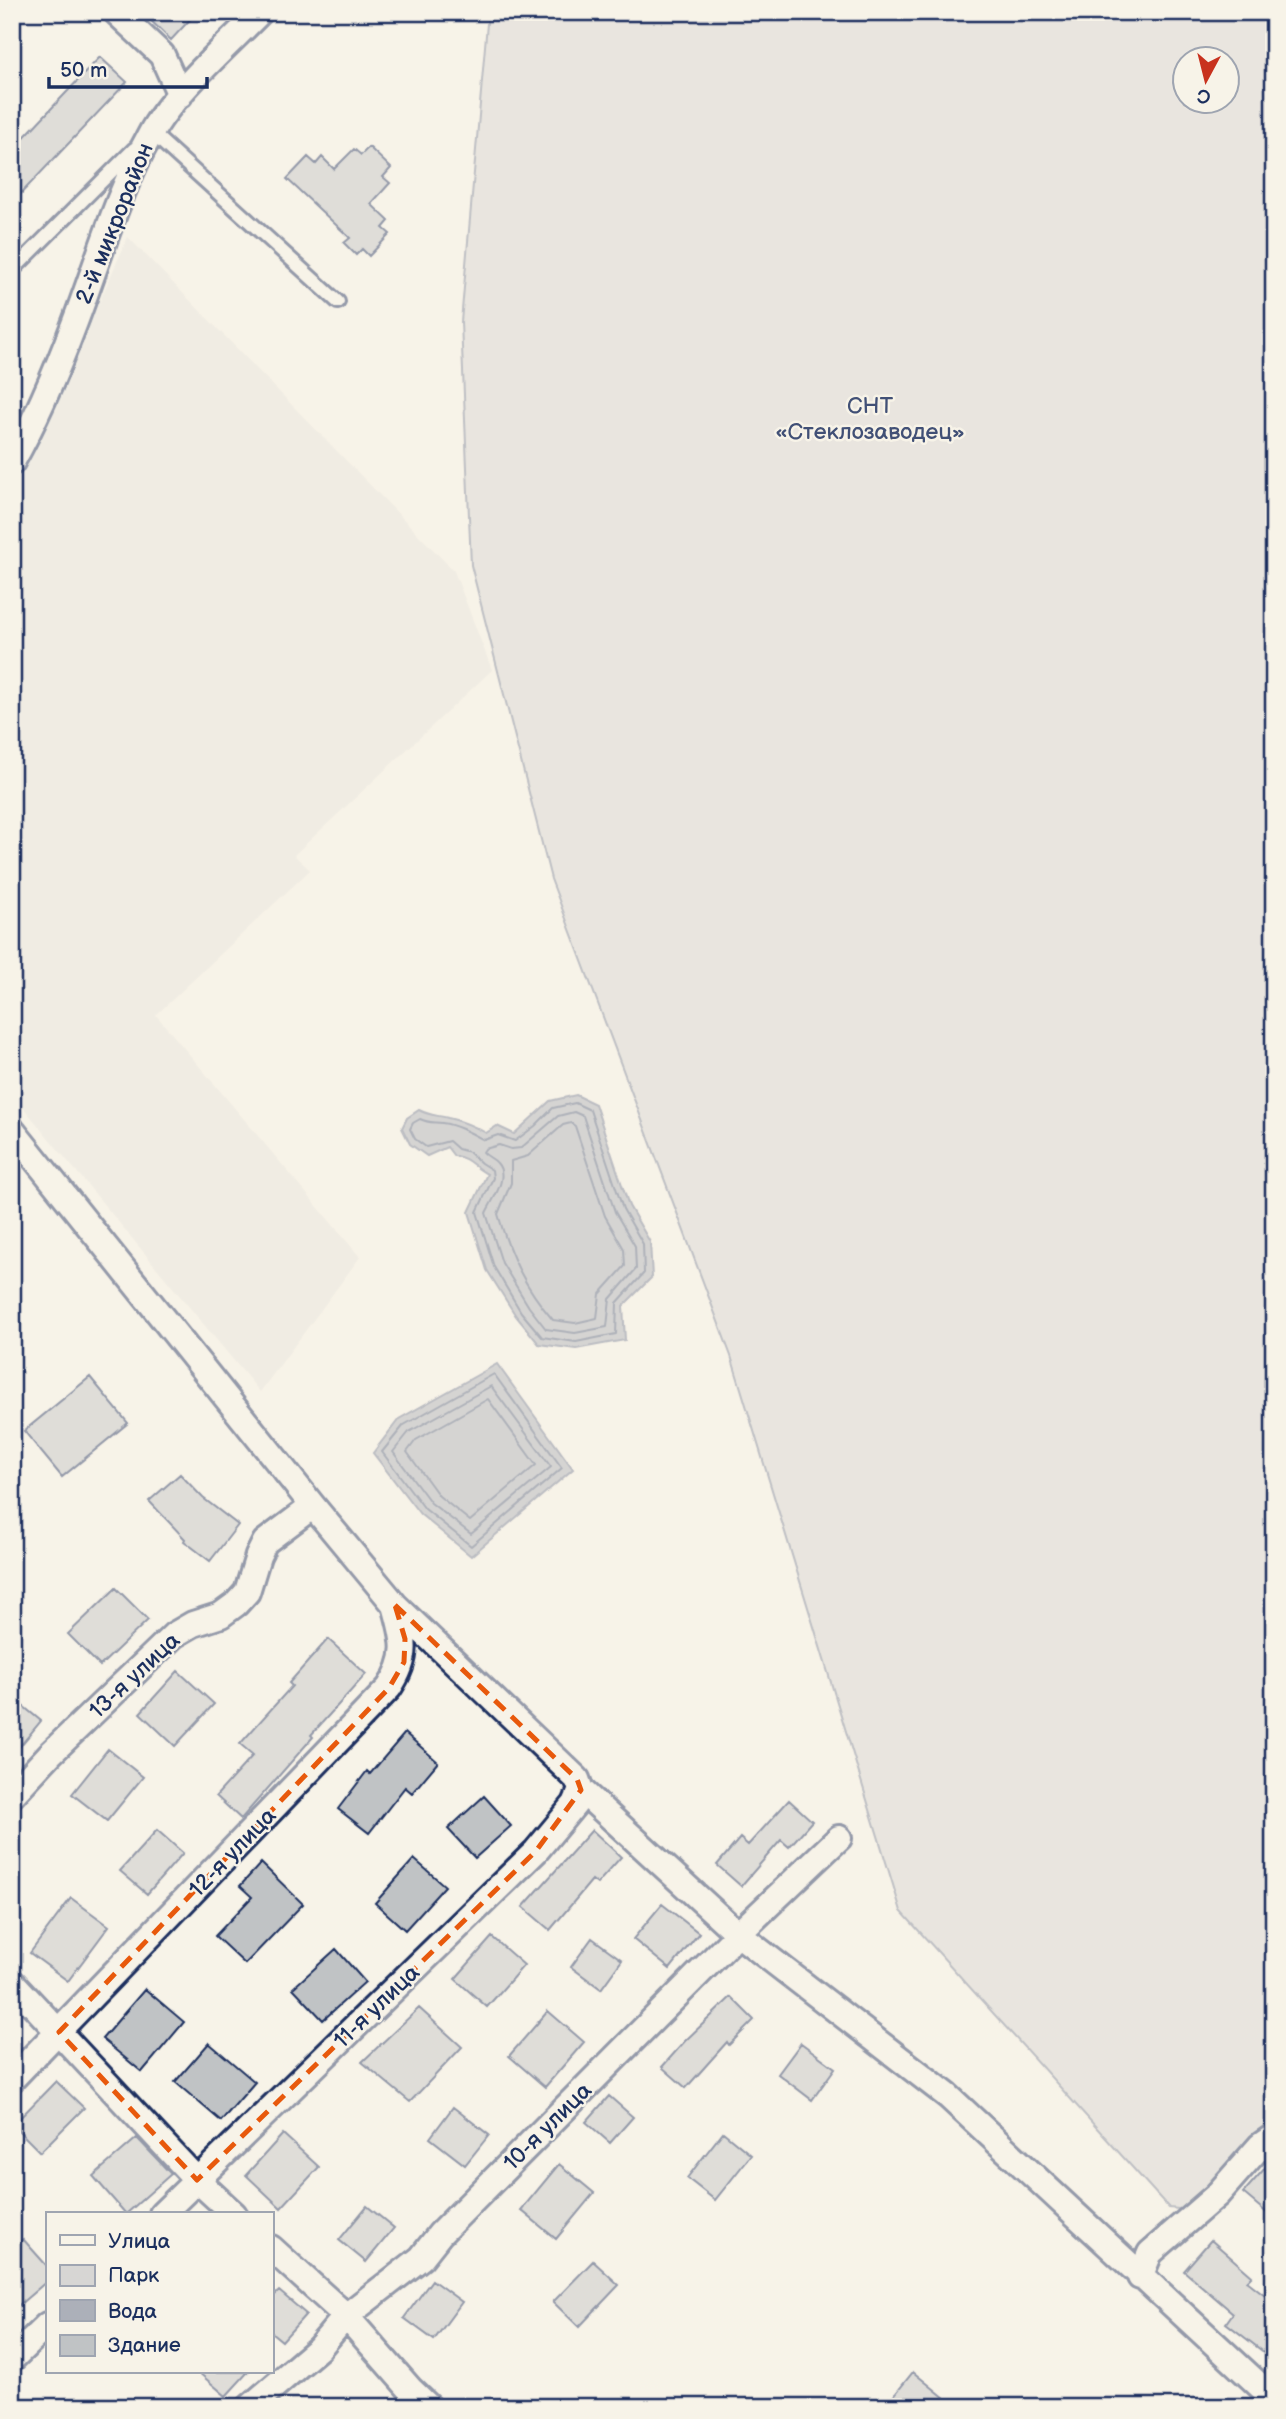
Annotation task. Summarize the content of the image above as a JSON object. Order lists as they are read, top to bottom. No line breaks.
{"streets":{"street":["2-й микрорайон","13-я улица","12-я улица","11-я улица","10-я улица"]},"parks":["СНТ «Стеклозаводец»"],"legend":["Улица","Парк","Вода","Здание"],"scale_bar":"50 m","north":"bottom"}
